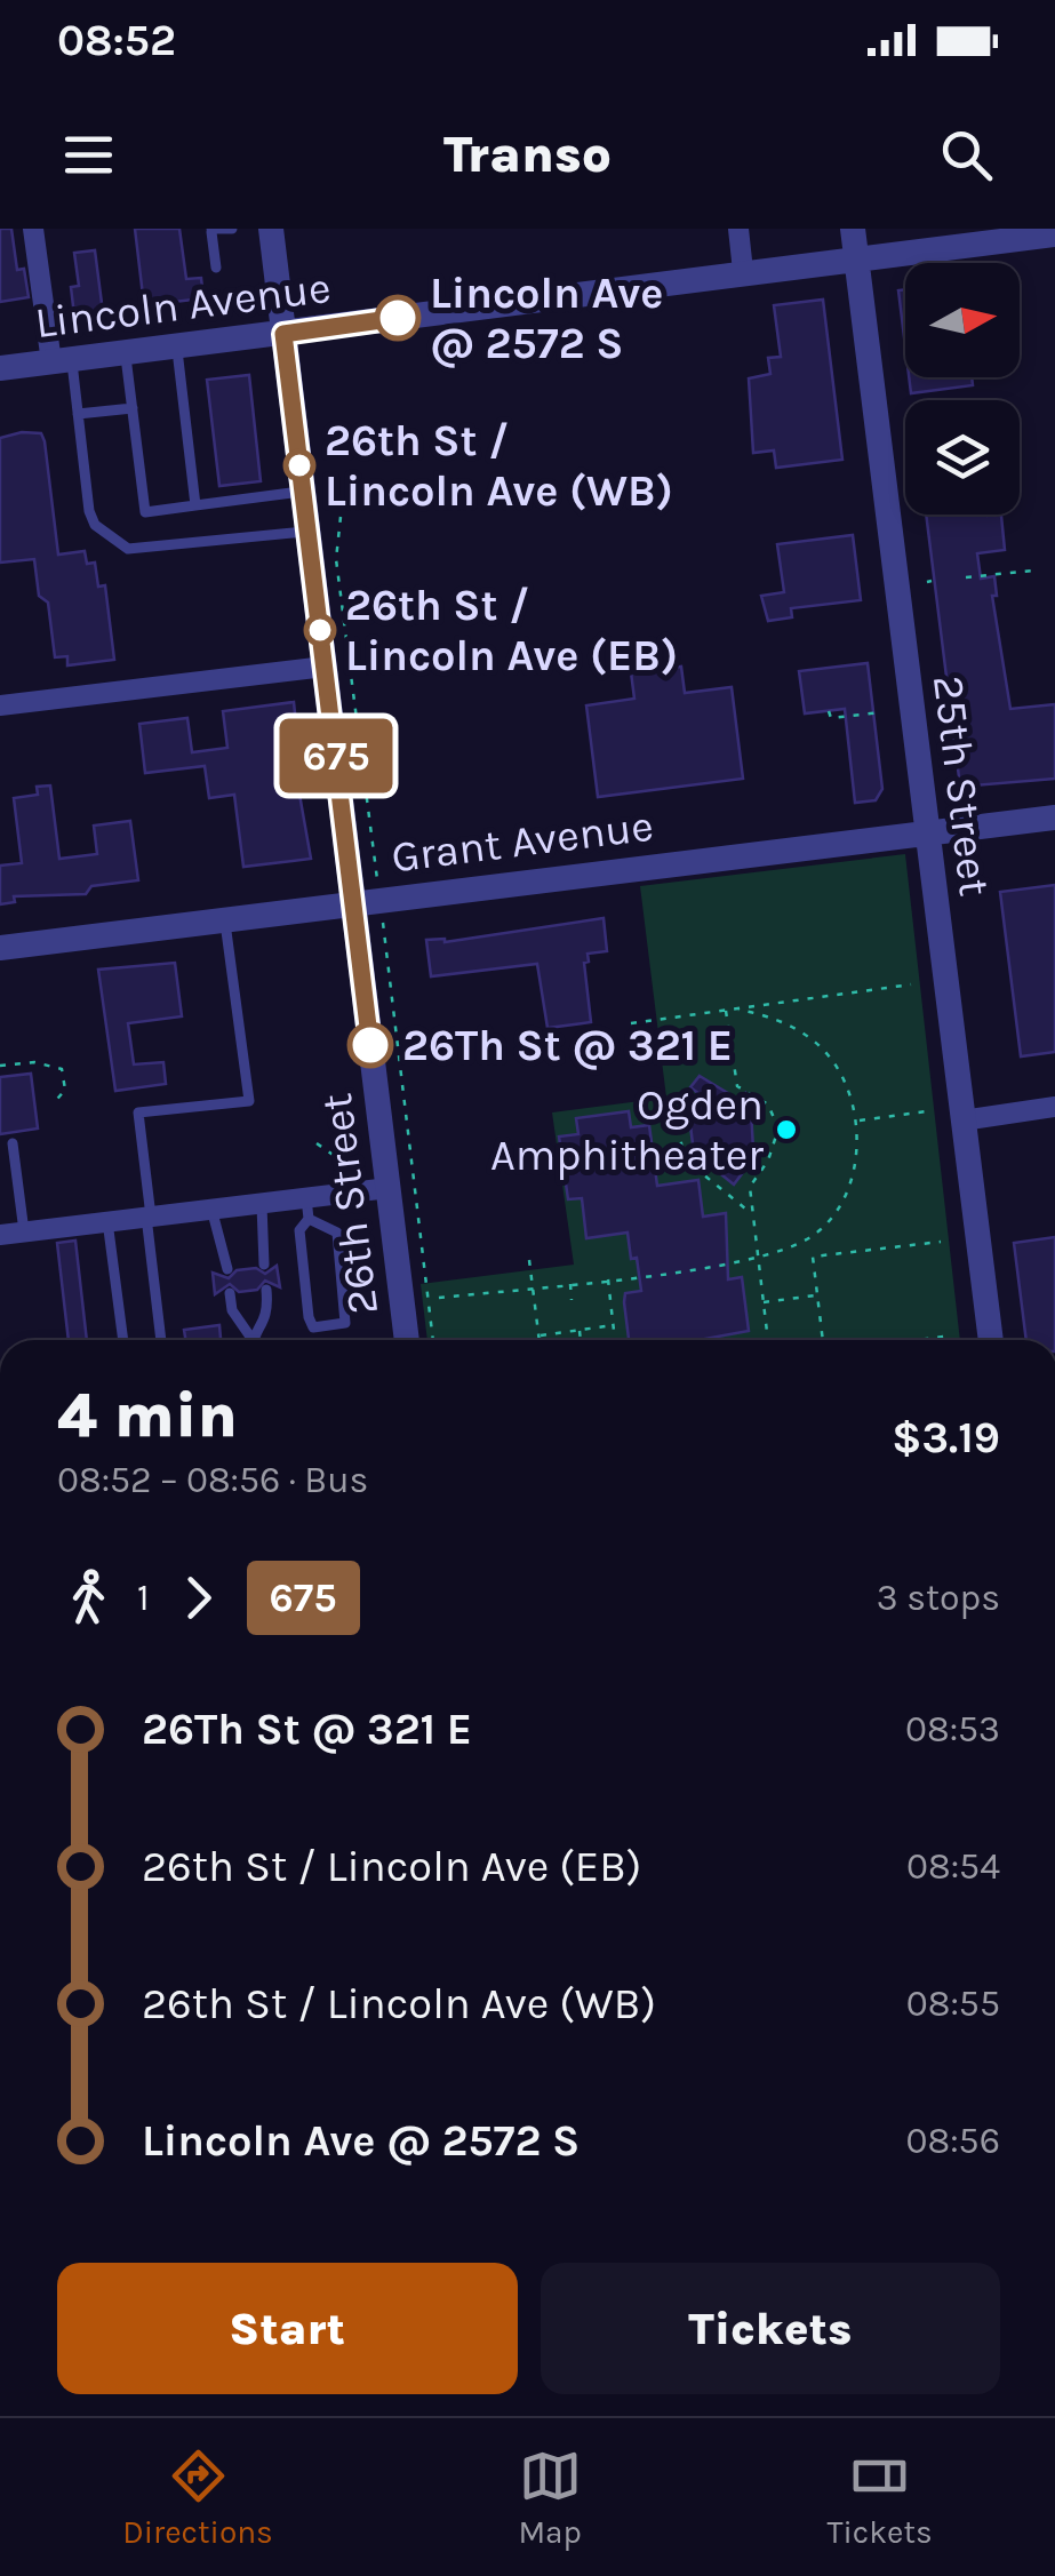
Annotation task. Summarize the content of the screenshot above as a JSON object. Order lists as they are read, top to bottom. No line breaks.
{"streets":{"street":["Lincoln Avenue","25th Street","Grant Avenue","26th Street"]},"crossings":[["Lincoln Avenue","25th Street"],["Lincoln Avenue","26th Street"],["25th Street","Grant Avenue"],["Grant Avenue","26th Street"]],"places":["Lincoln Ave @ 2572 S","26th St / Lincoln Ave (WB)","26th St / Lincoln Ave (EB)","26Th St @ 321 E","Ogden Amphitheater"],"lines":["bus line 675"],"north":"right","page":{"status":"08:52","header":"Transo","on_map":"675","heading":["4 min","08:52 – 08:56 · Bus","$3.19"],"legs":["1","675","3 stops"],"list":[{"name":"26Th St @ 321 E","value":"08:53"},{"name":"26th St / Lincoln Ave (EB)","value":"08:54"},{"name":"26th St / Lincoln Ave (WB)","value":"08:55"},{"name":"Lincoln Ave @ 2572 S","value":"08:56"}],"buttons":["Start","Tickets"],"tabs":["Directions","Map","Tickets"]}}
